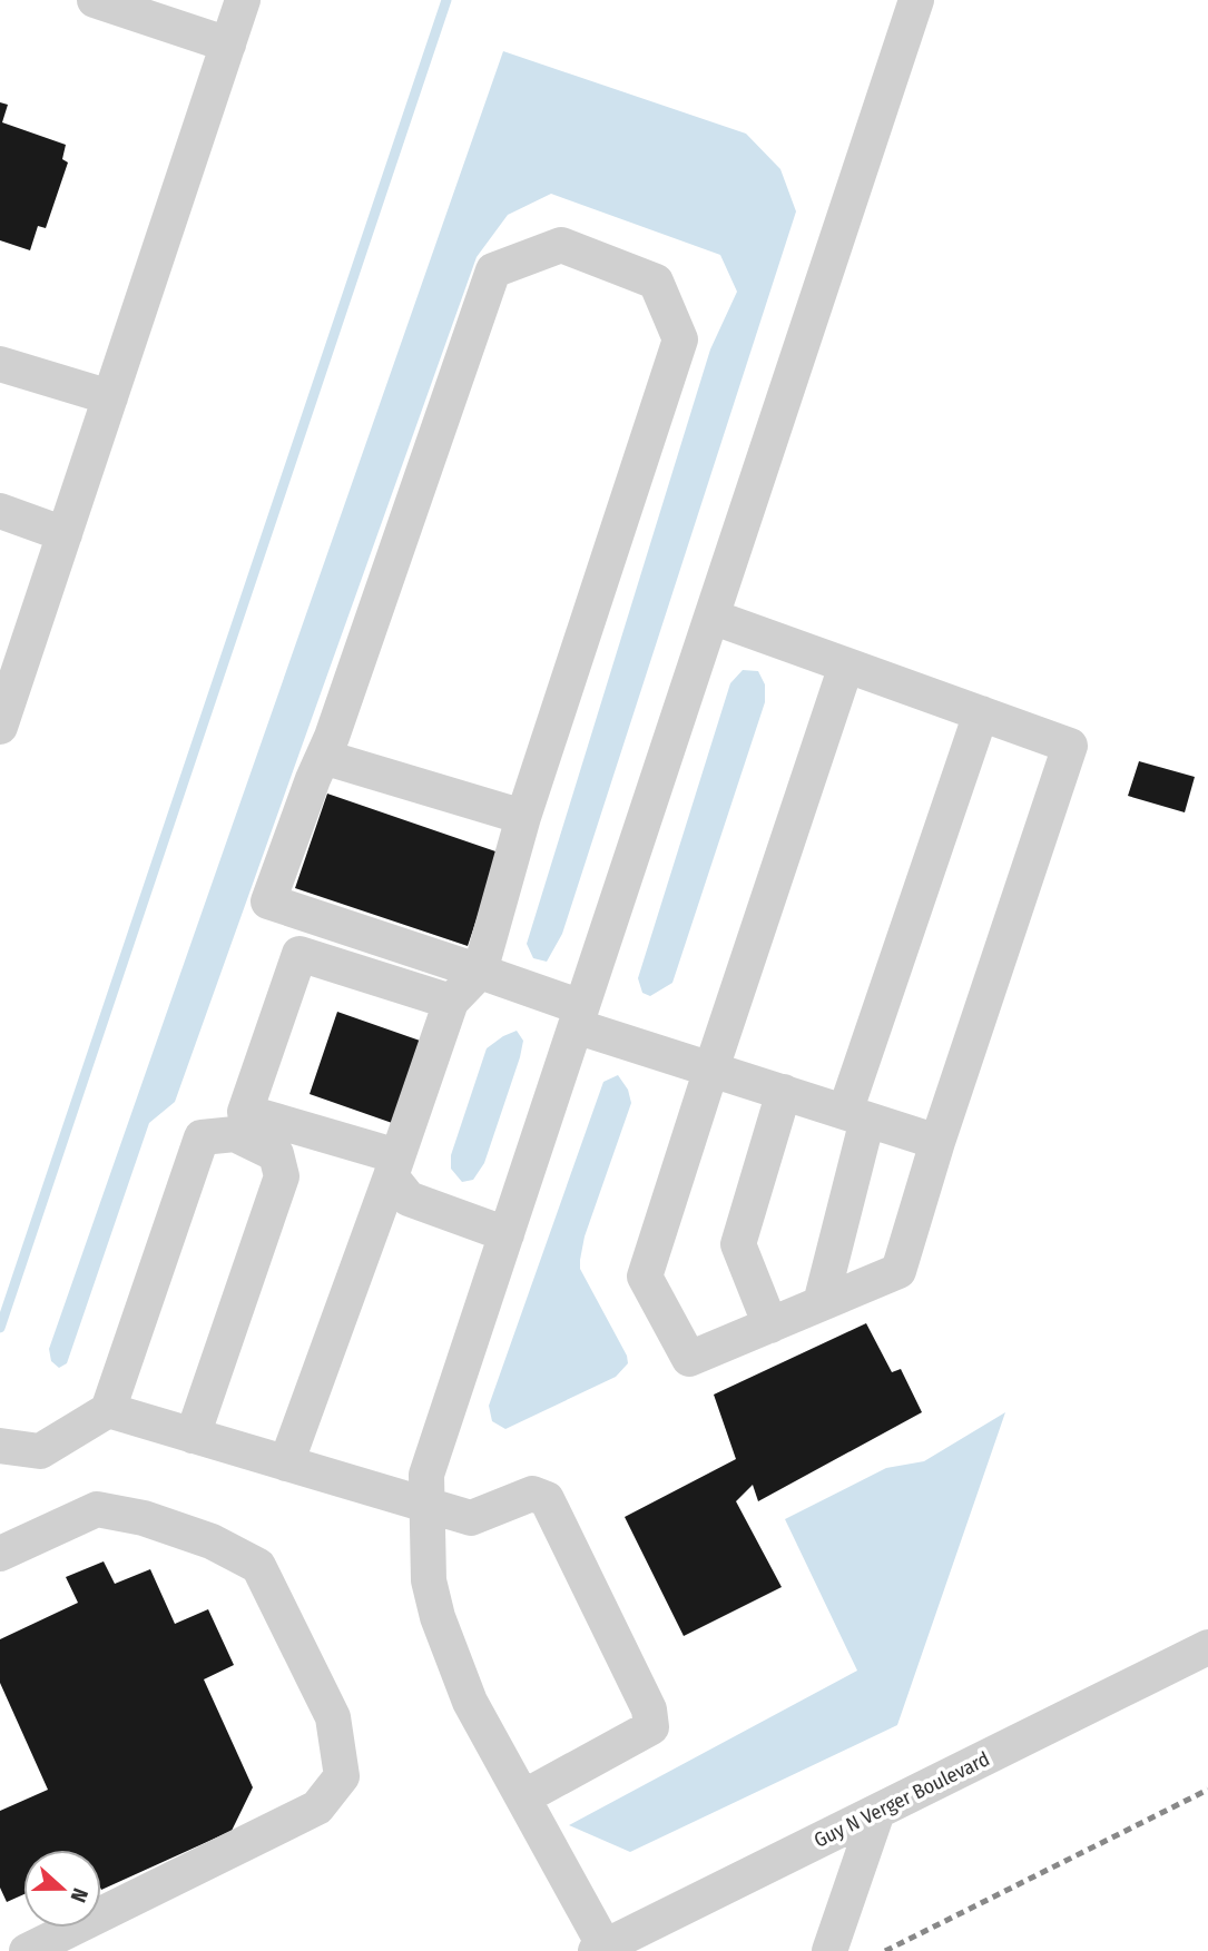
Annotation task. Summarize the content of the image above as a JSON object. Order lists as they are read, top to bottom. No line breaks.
{"streets":{"street":["Guy N Verger Boulevard"]},"north":"right"}
